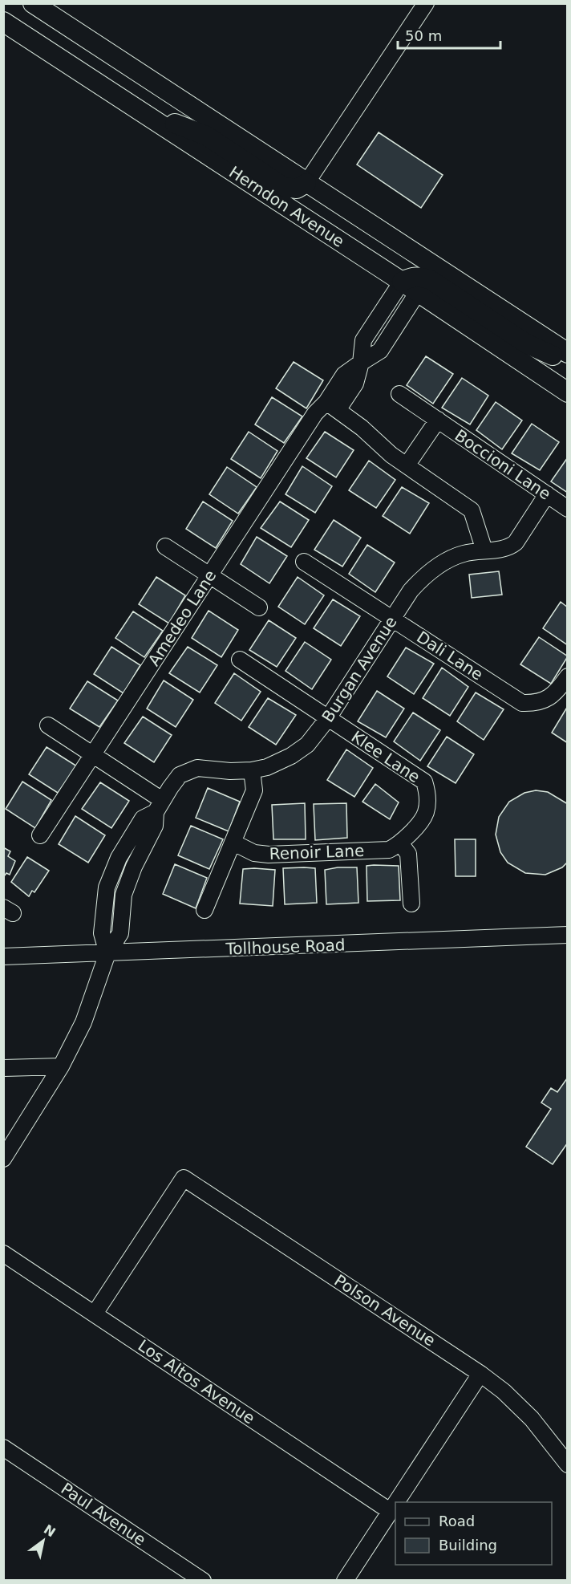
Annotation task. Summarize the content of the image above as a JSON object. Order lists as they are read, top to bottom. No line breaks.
{"streets":{"main road":["Herndon Avenue"],"street":["Boccioni Lane","Amedeo Lane","Dali Lane","Burgan Avenue","Klee Lane","Renoir Lane","Tollhouse Road","Polson Avenue","Los Altos Avenue","Paul Avenue"]},"crossings":[["Herndon Avenue","Amedeo Lane"],["Boccioni Lane","Burgan Avenue"],["Dali Lane","Burgan Avenue"],["Burgan Avenue","Klee Lane"],["Burgan Avenue","Tollhouse Road"],["Klee Lane","Renoir Lane"],["Polson Avenue","Los Altos Avenue"]],"legend":["Road","Building"],"scale_bar":"50 m","north":"top right"}
